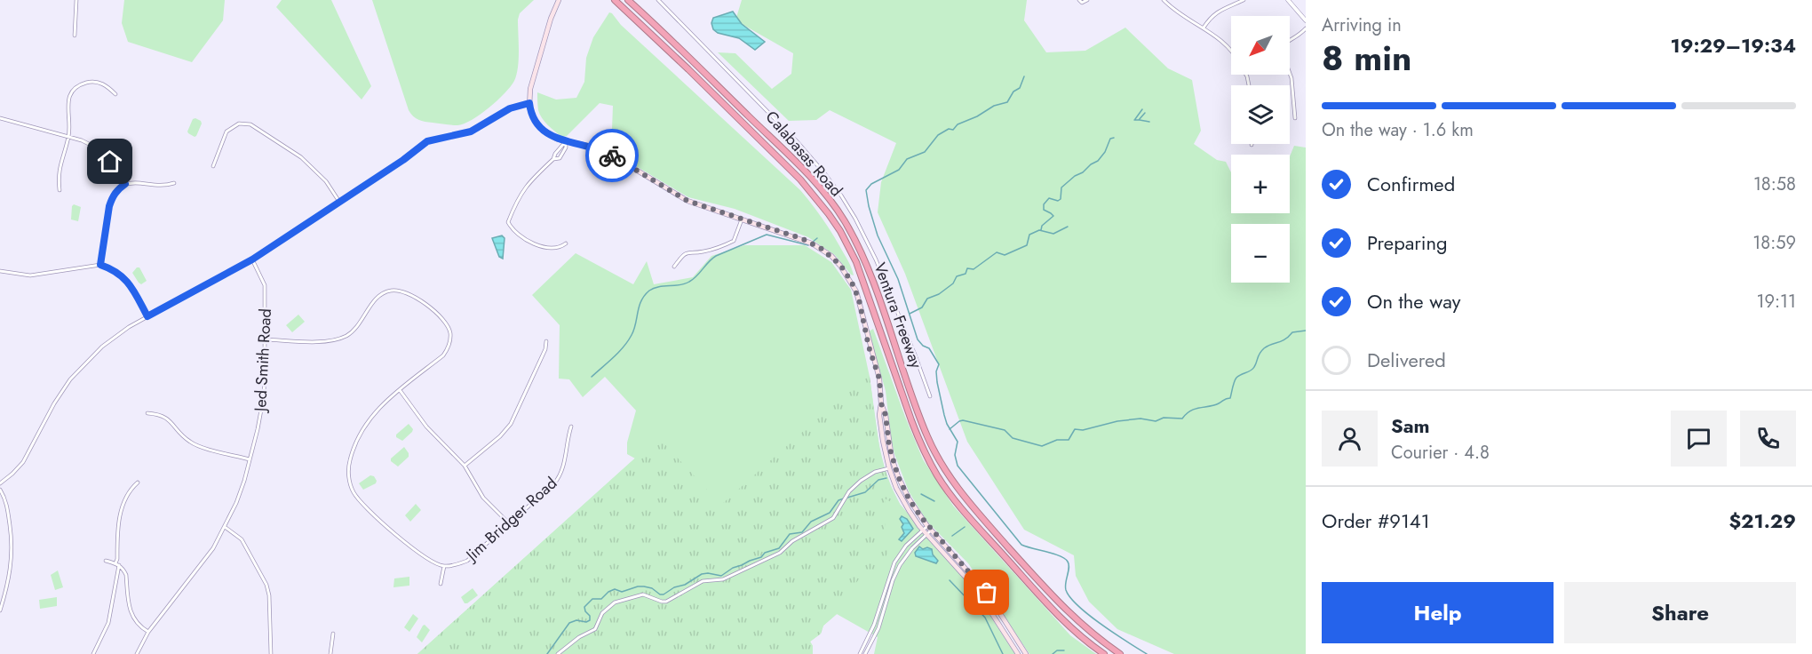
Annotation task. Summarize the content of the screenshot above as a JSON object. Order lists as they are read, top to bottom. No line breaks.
{"streets":{"highway":["Ventura Freeway"],"street":["Calabasas Road","Jed Smith Road","Jim Bridger Road"]},"north":"bottom left","page":{"heading":["8 min","Arriving in","19:29–19:34"],"panel":["Sam","Courier · 4.8","Order #9141","$21.29"],"map_buttons":["+","−"],"bar":"On the way · 1.6 km","list":[["Confirmed","18:58"],["Preparing","18:59"],["On the way","19:11"],"Delivered"],"buttons":["Help","Share"]}}
